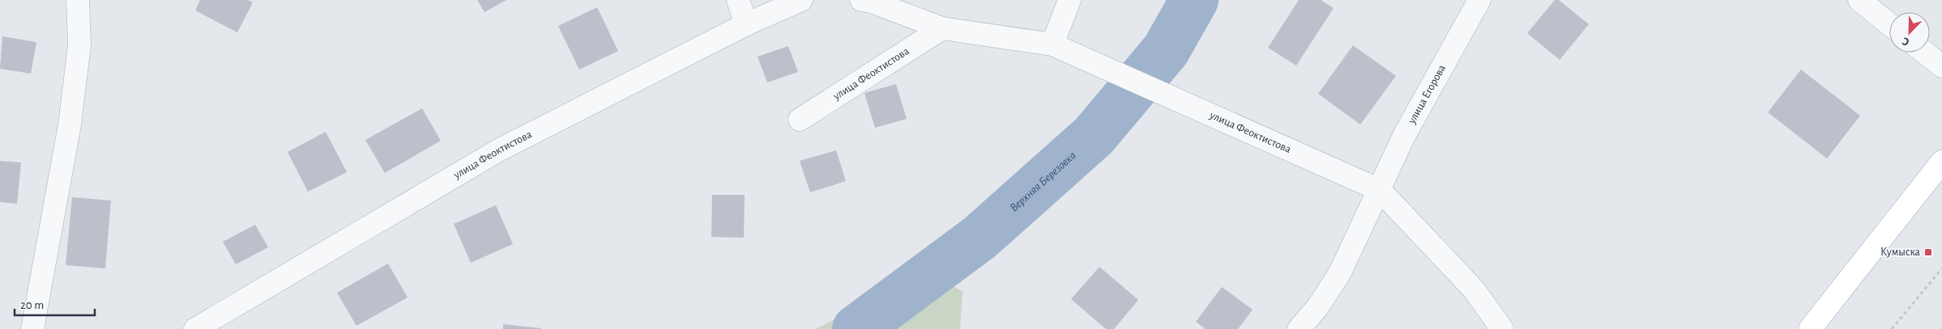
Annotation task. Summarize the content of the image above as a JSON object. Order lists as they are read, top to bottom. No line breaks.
{"streets":{"street":["улица Феоктистова","улица Егорова"]},"crossings":[["улица Феоктистова","улица Егорова"]],"water":["Верхняя Березовка"],"places":{"transit":["Кумыска"]},"scale_bar":"20 m","north":"bottom left"}
